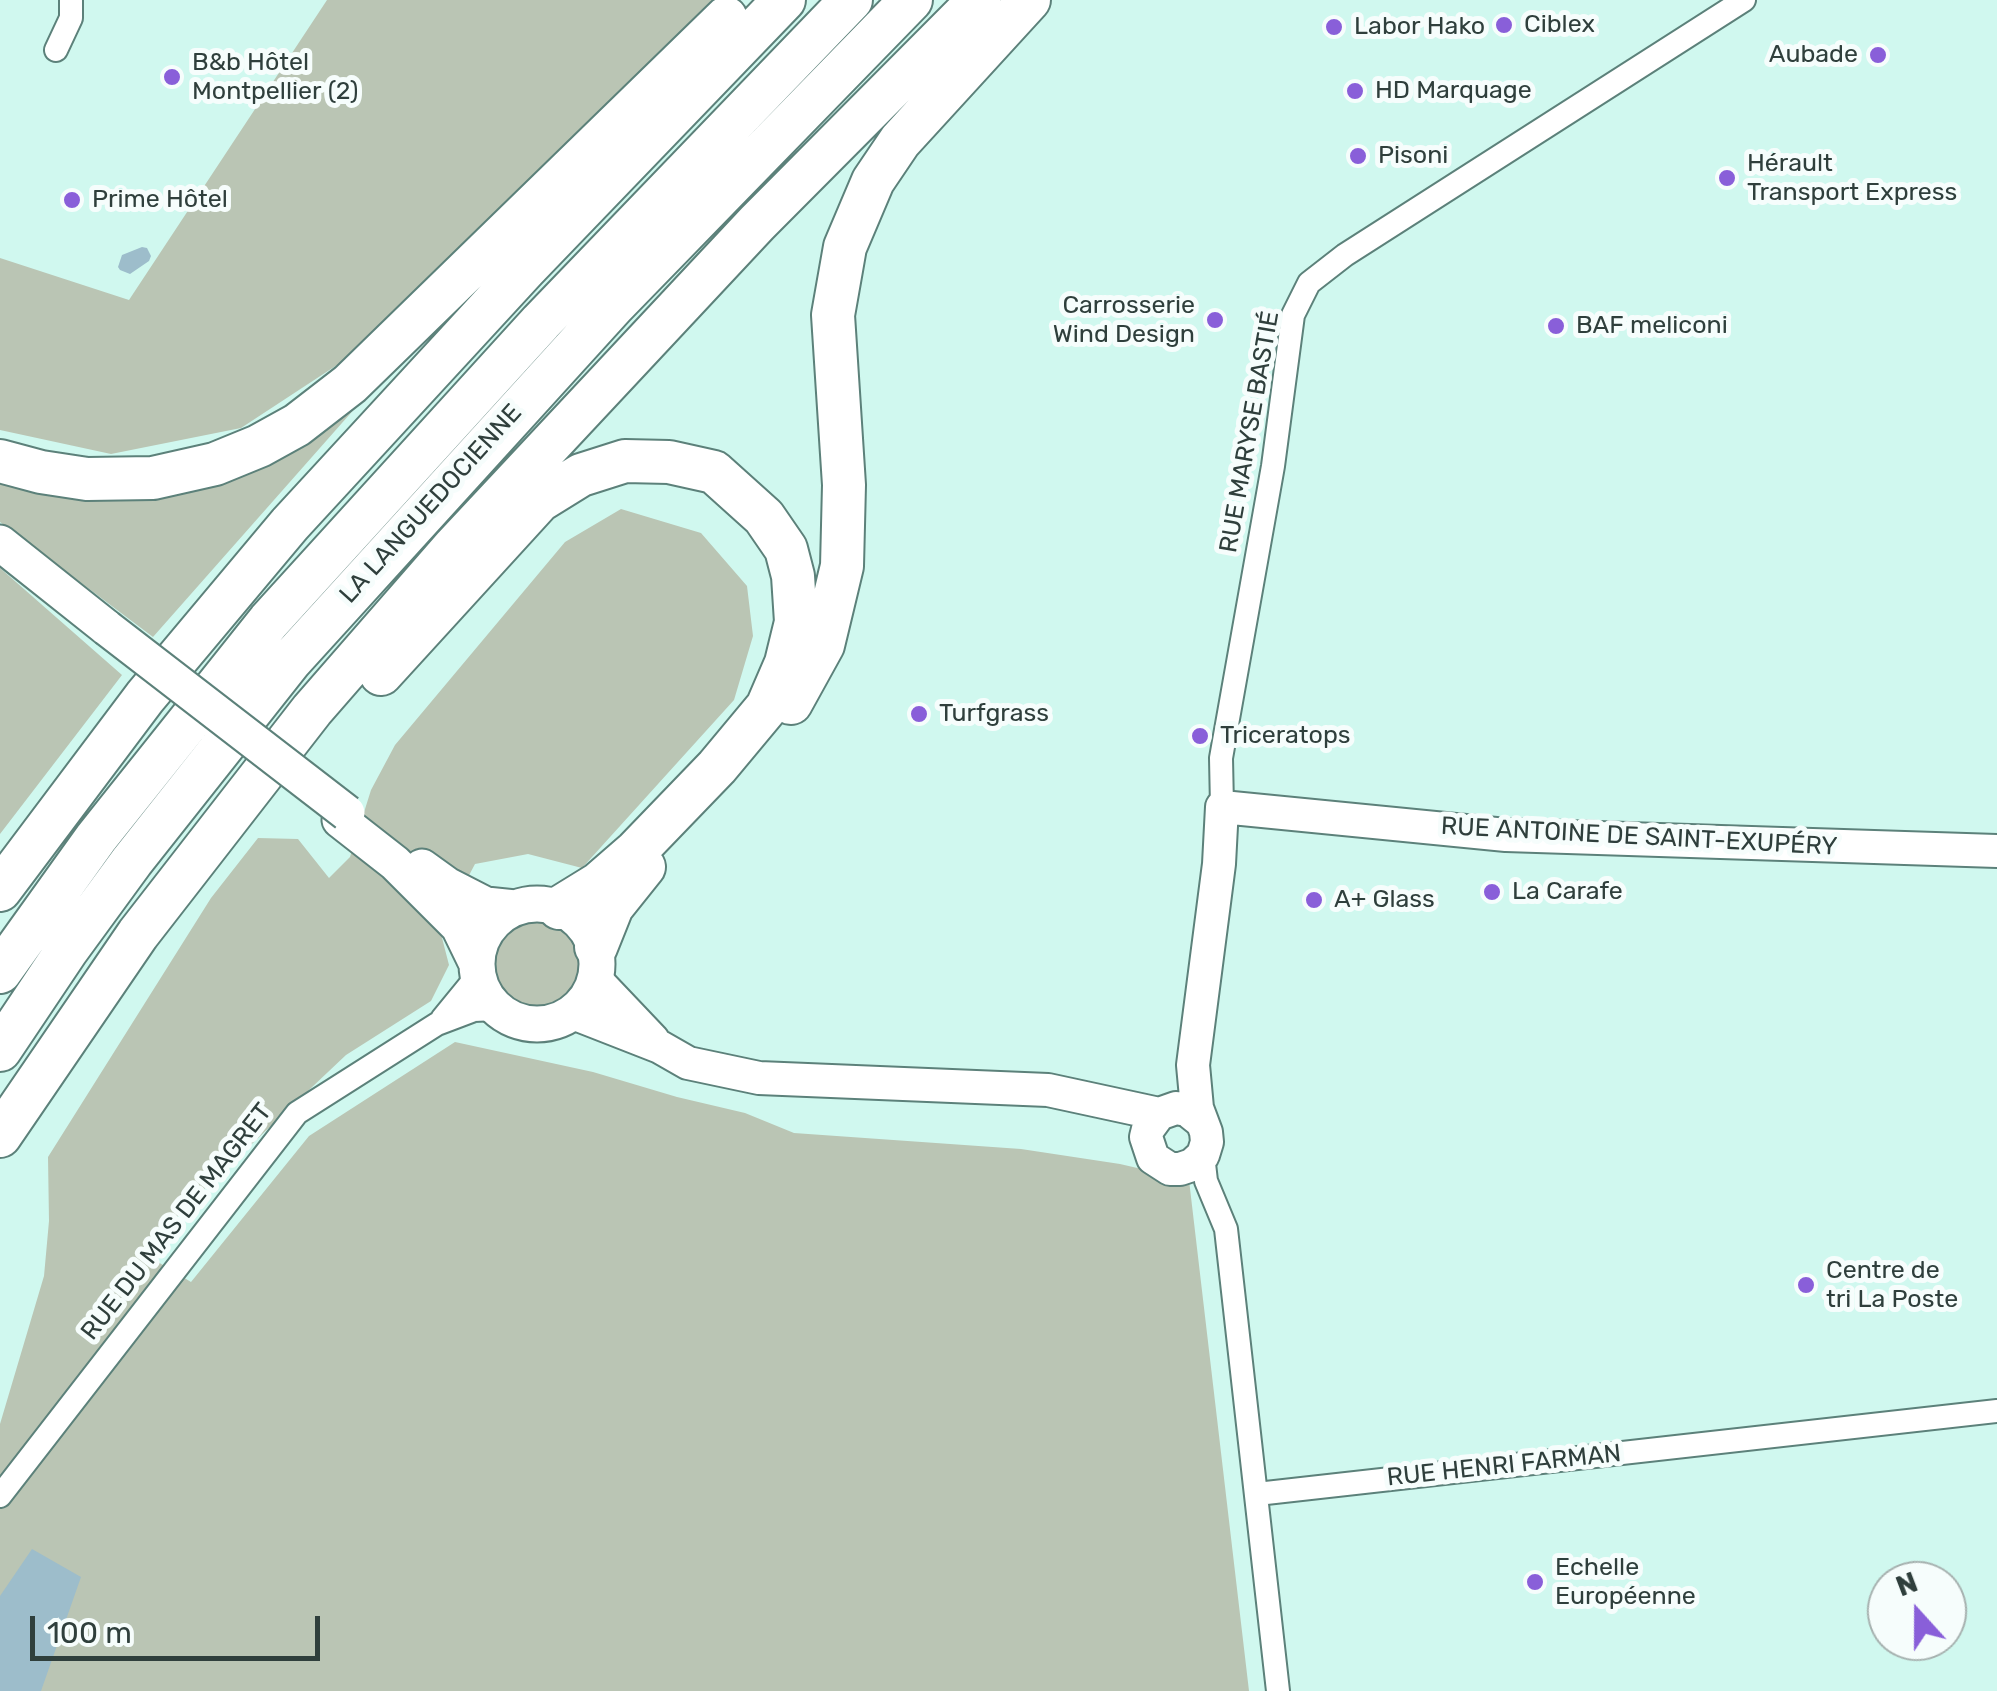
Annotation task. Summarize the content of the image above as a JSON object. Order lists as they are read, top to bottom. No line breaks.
{"streets":{"highway":["LA LANGUEDOCIENNE"],"street":["RUE MARYSE BASTIÉ","RUE ANTOINE DE SAINT-EXUPÉRY","RUE DU MAS DE MAGRET","RUE HENRI FARMAN"]},"crossings":[["RUE MARYSE BASTIÉ","RUE ANTOINE DE SAINT-EXUPÉRY"]],"places":["Ciblex","Labor Hako","Aubade","B&b Hôtel Montpellier (2)","HD Marquage","Pisoni","Hérault Transport Express","Prime Hôtel","Carrosserie Wind Design","BAF meliconi","Turfgrass","Triceratops","La Carafe","A+ Glass","Centre de tri La Poste","Echelle Européenne"],"scale_bar":"100 m","north":"top"}
